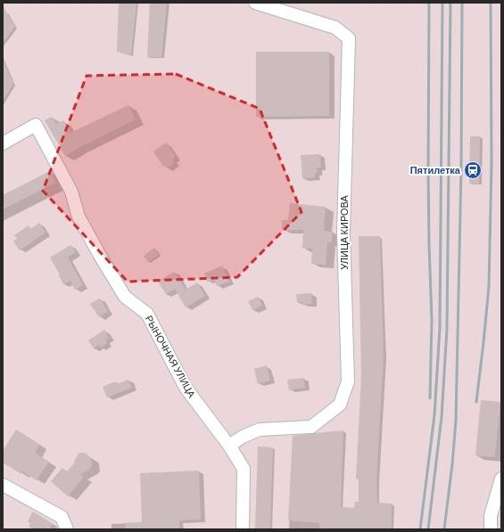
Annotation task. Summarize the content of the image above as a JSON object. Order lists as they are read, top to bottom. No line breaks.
{"streets":{"street":["УЛИЦА КИРОВА","РЫНОЧНАЯ УЛИЦА"]},"crossings":[["УЛИЦА КИРОВА","РЫНОЧНАЯ УЛИЦА"]],"places":{"station":["Пятилетка"]}}
